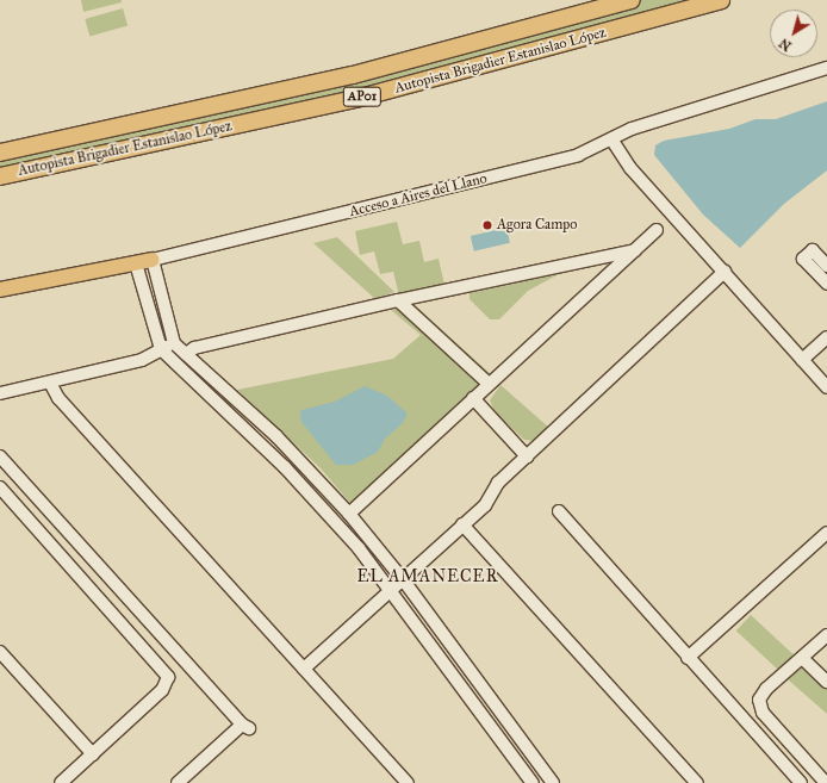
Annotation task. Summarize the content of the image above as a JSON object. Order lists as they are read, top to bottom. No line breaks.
{"streets":{"highway":["Autopista Brigadier Estanislao López","AP01"],"main road":["Acceso a Aires del Llano"]},"districts":["EL AMANECER"],"places":["Agora Campo"],"north":"bottom left"}
